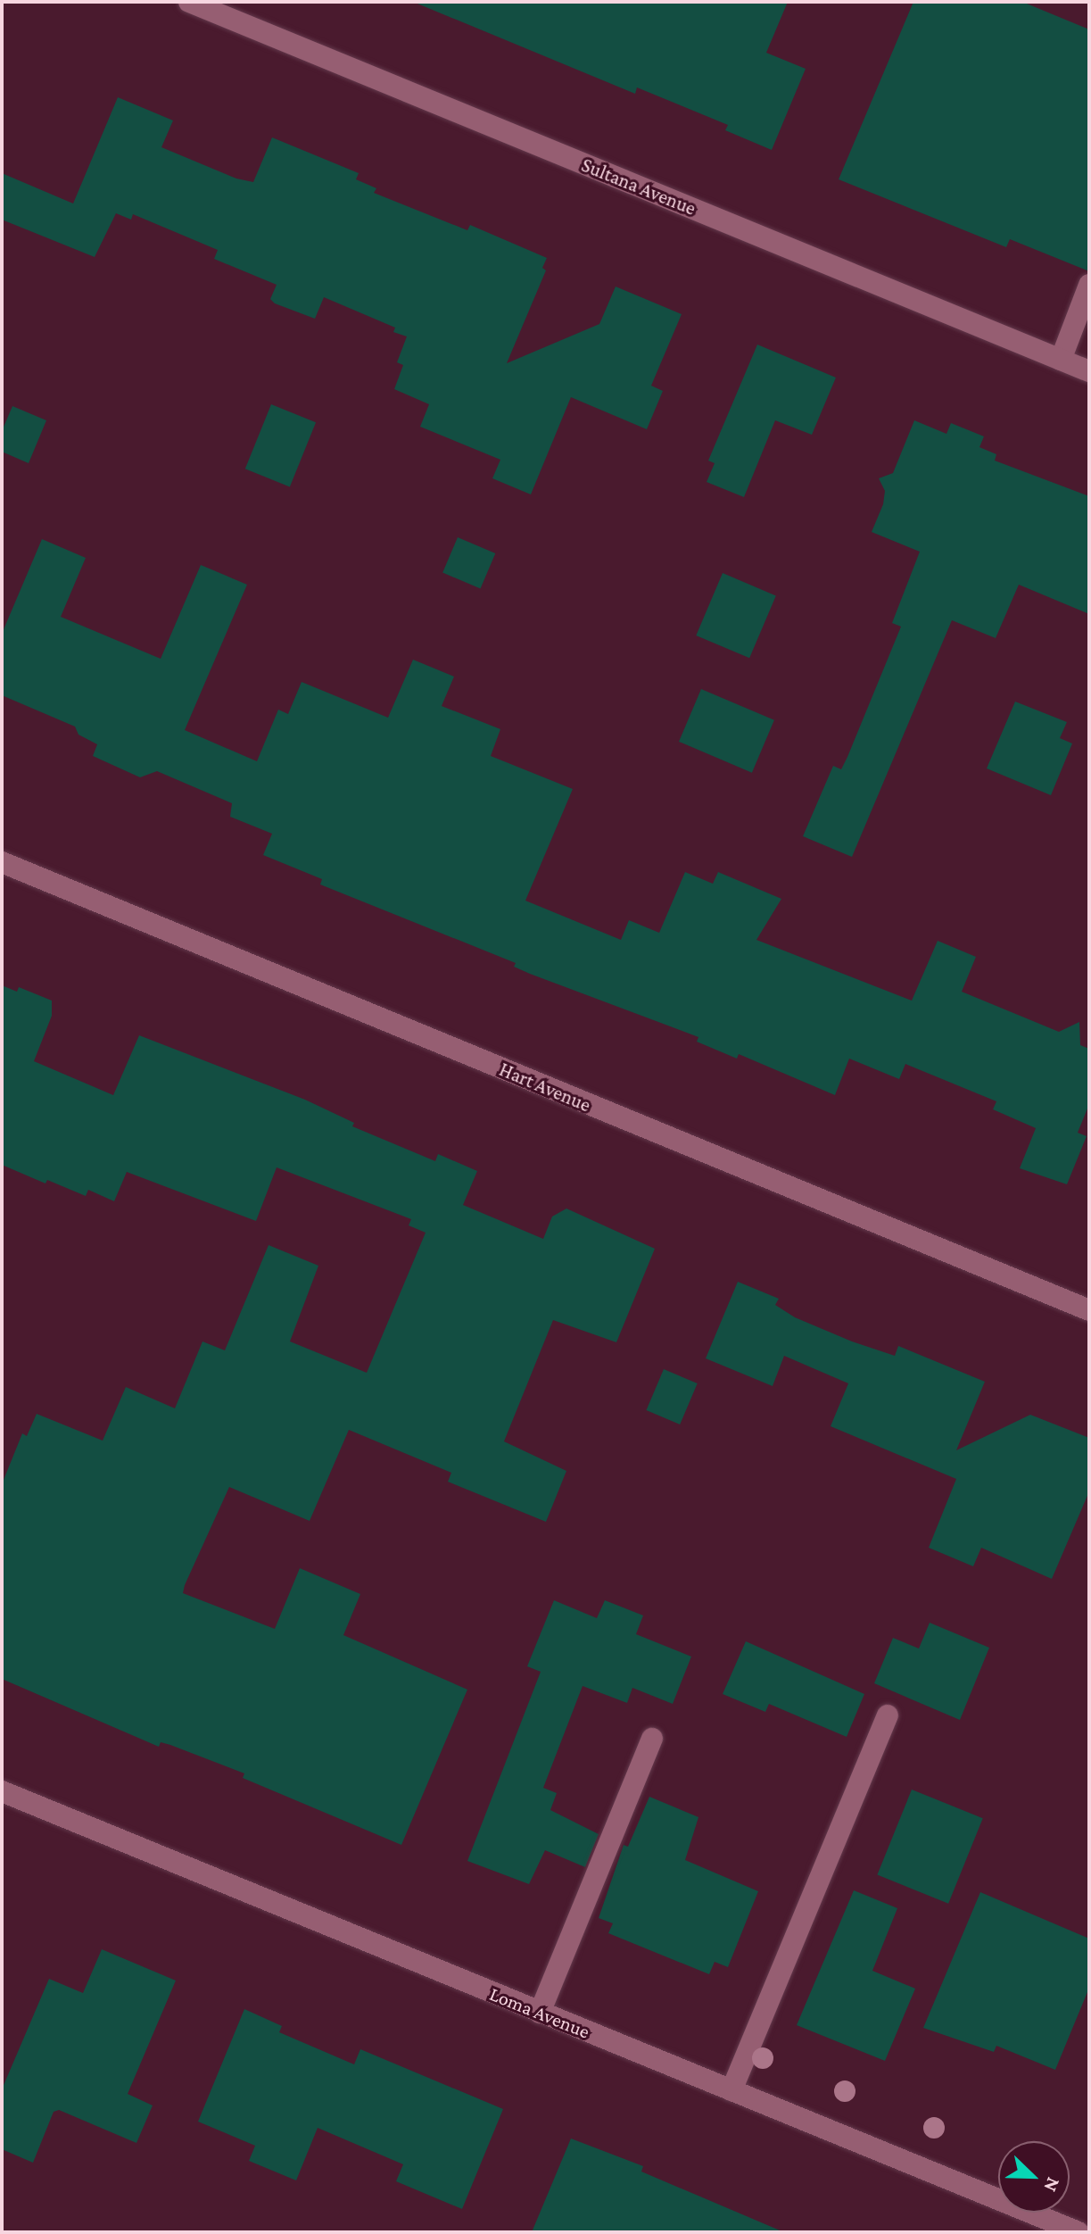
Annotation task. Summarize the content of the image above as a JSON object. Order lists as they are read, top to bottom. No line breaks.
{"streets":{"street":["Sultana Avenue","Hart Avenue","Loma Avenue"]},"north":"bottom right"}
